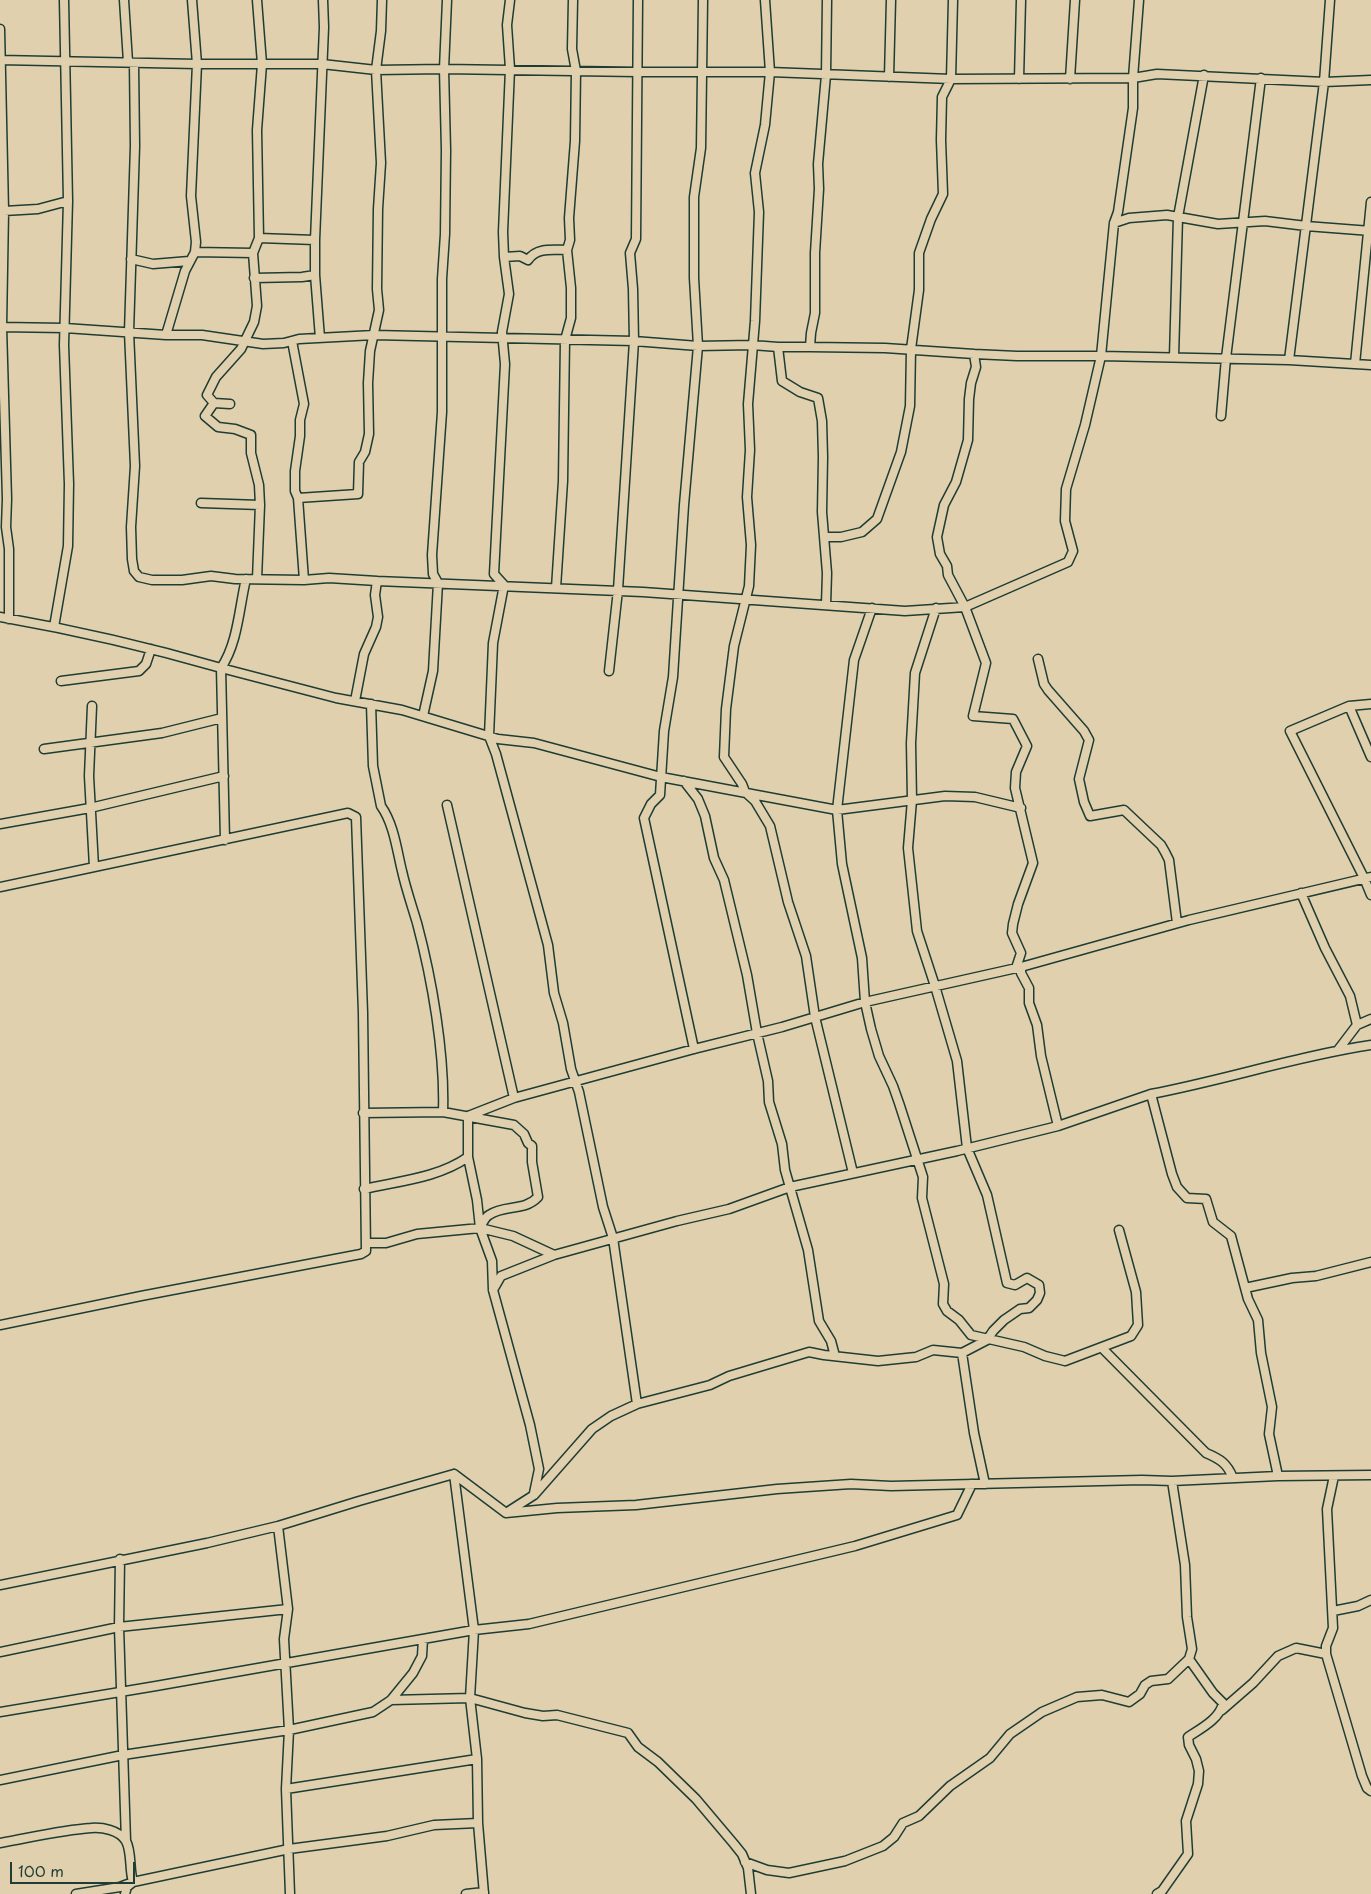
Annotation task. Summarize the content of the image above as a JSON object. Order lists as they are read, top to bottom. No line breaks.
{"scale_bar":"100 m"}
